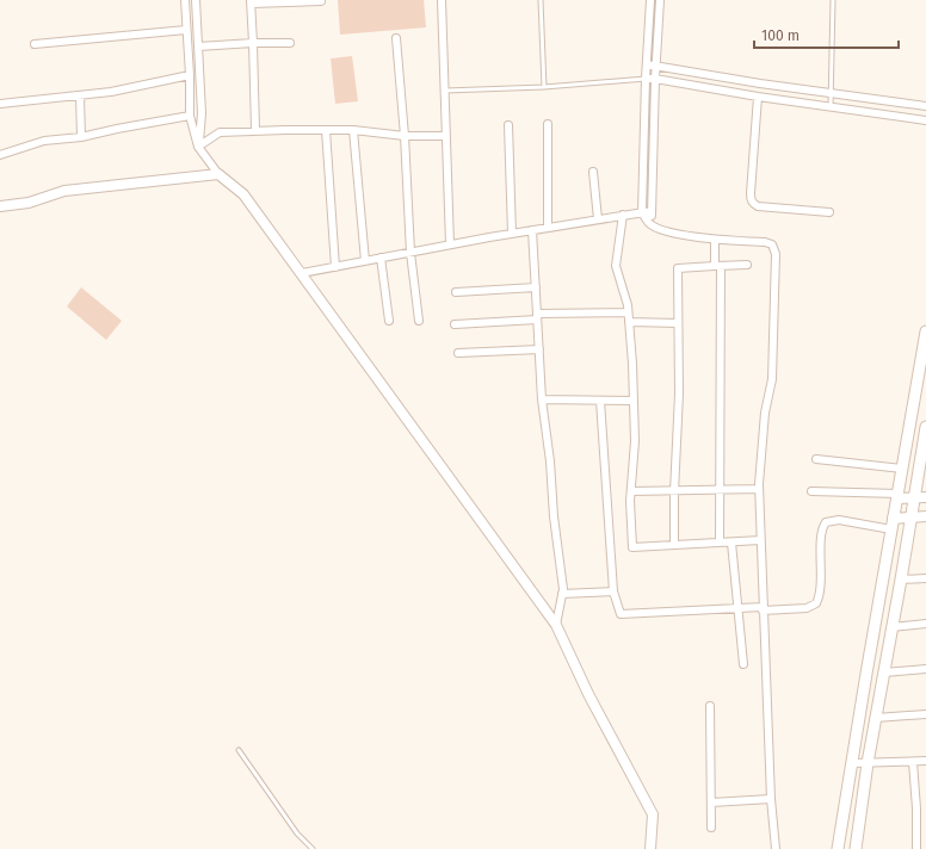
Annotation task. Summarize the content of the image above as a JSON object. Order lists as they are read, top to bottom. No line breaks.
{"scale_bar":"100 m"}
